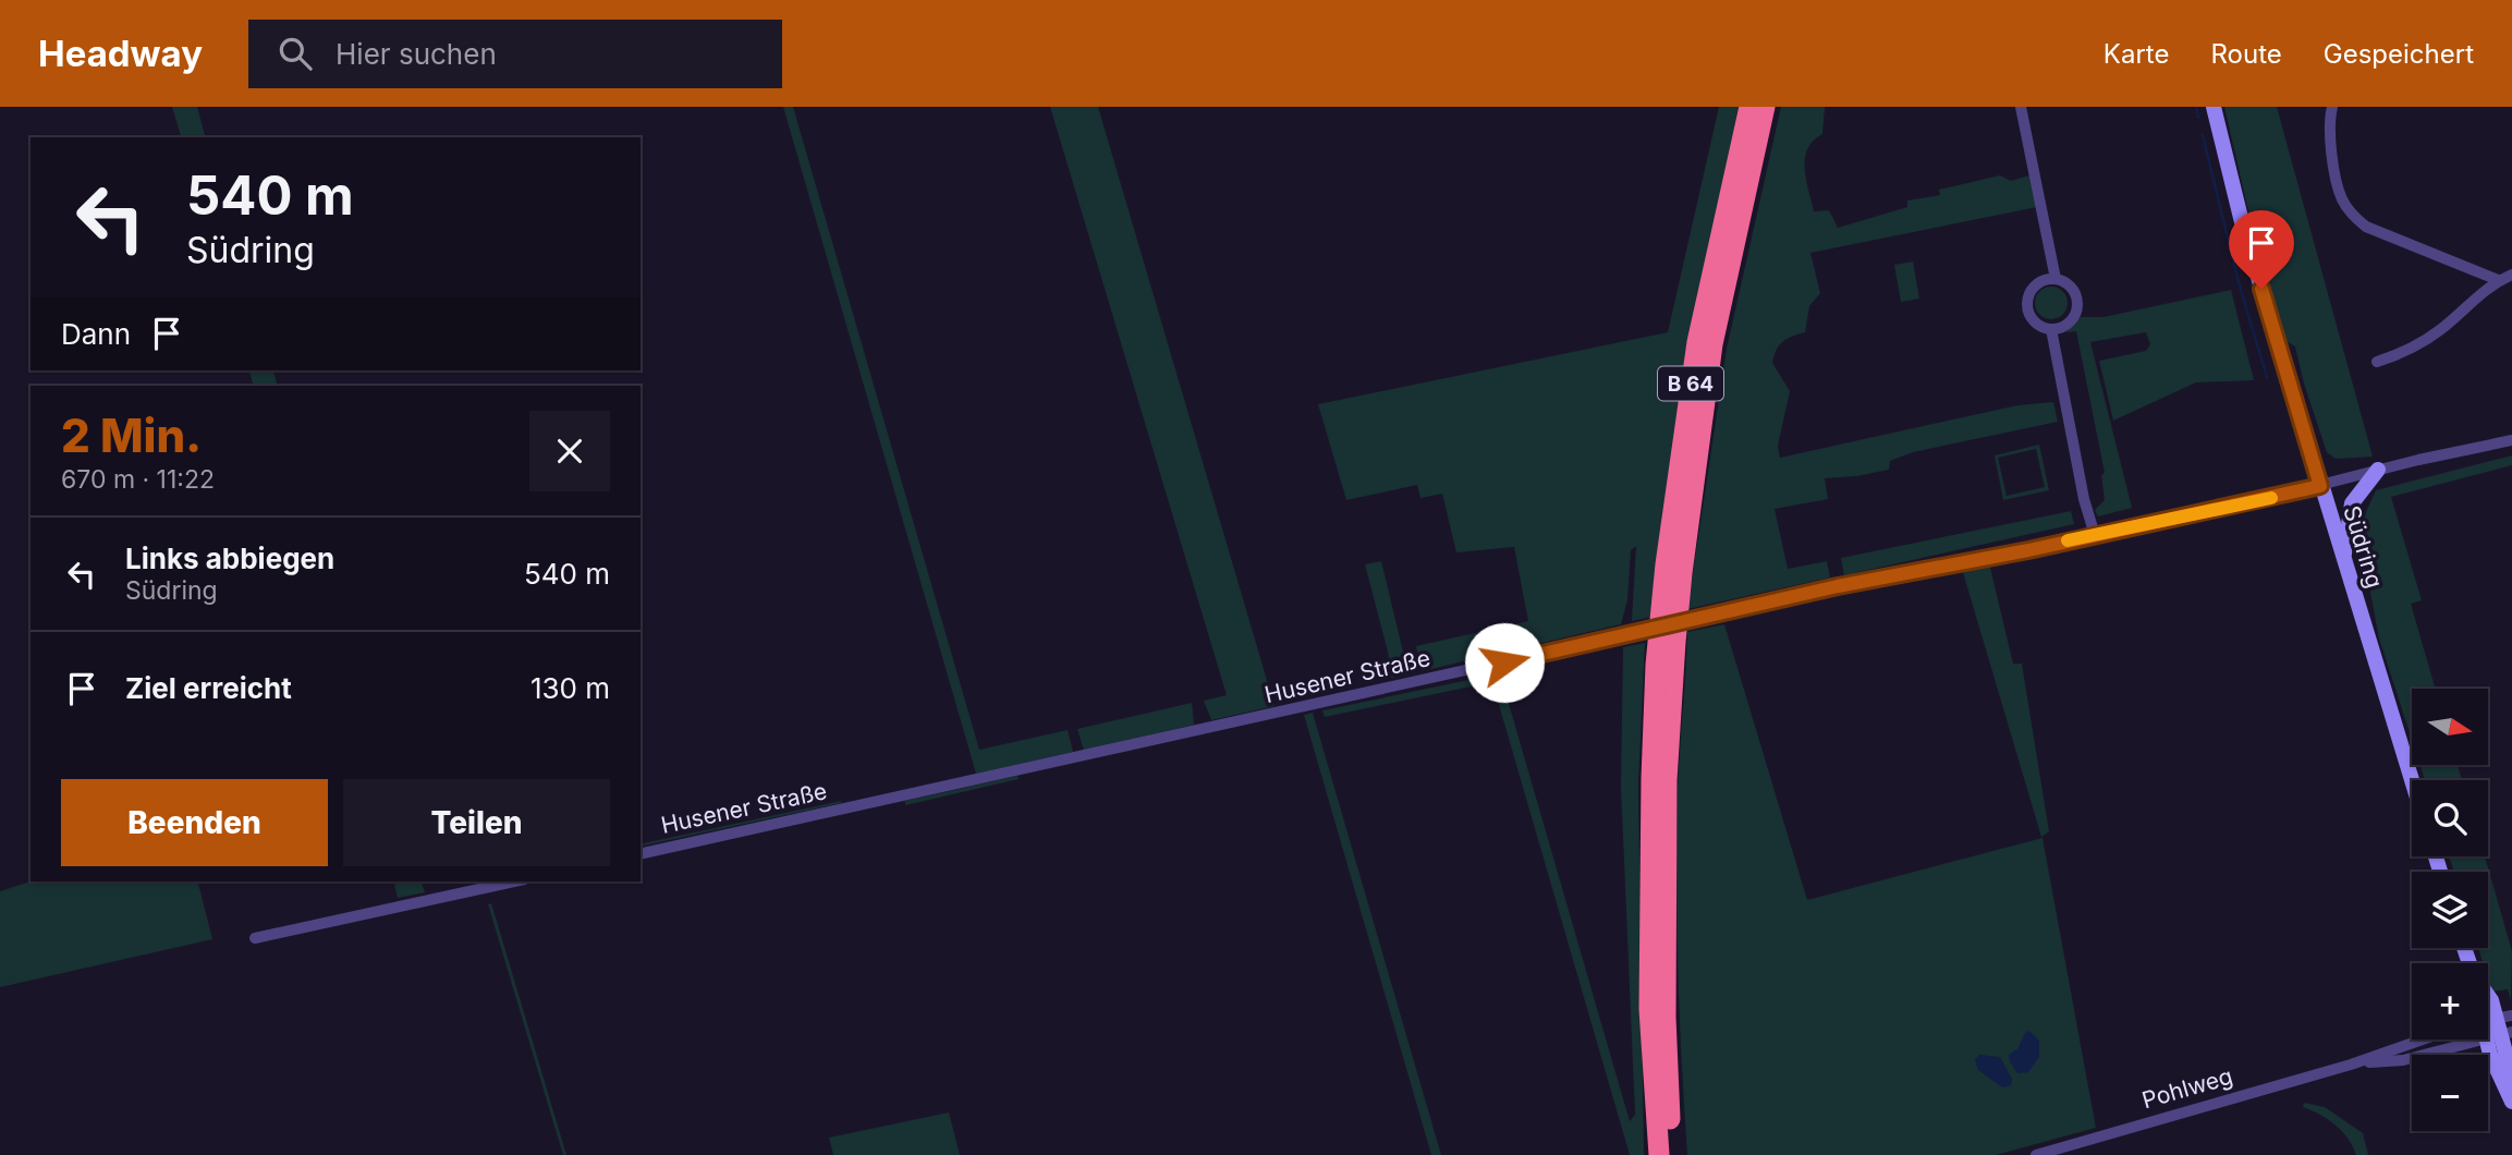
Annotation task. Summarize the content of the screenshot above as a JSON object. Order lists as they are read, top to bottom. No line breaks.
{"streets":{"highway":["B 64"],"main road":["Südring"],"street":["Husener Straße","Pohlweg"]},"crossings":[["Südring","Husener Straße"]],"north":"right","page":{"header":"Headway","search":"Hier suchen","nav":["Karte","Route","Gespeichert"],"turn":["540 m","Südring"],"then":"Dann","heading":["2 Min.","670 m · 11:22"],"list":[{"name":"Links abbiegen","note":"Südring","value":"540 m"},{"name":"Ziel erreicht","value":"130 m"}],"map_buttons":["+","−"],"buttons":["Beenden","Teilen"]}}
